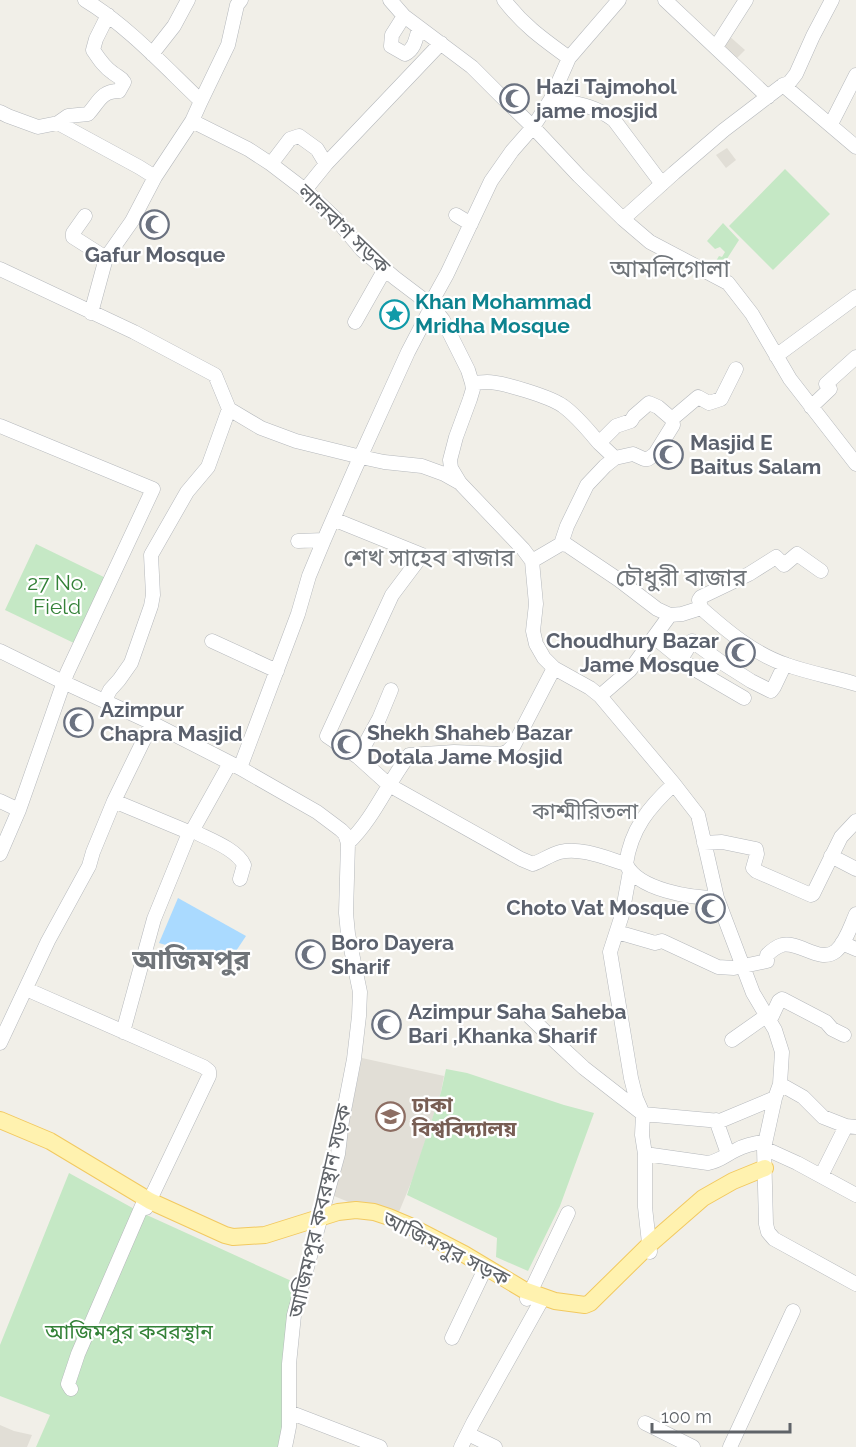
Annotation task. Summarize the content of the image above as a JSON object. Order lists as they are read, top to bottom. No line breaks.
{"streets":{"main road":["আজিমপুর সড়ক"],"street":["লালবাগ সড়ক","আজিমপুর কবরস্থান সড়ক"]},"crossings":[["আজিমপুর কবরস্থান সড়ক","আজিমপুর সড়ক"]],"districts":["আমলিগোলা","শেখ সাহেব বাজার","চৌধুরী বাজার","কাশ্মীরিতলা","আজিমপুর"],"parks":["27 No. Field","আজিমপুর কবরস্থান"],"places":{"mosque":["Hazi Tajmohol jame mosjid","Gafur Mosque","Masjid E Baitus Salam","Choudhury Bazar Jame Mosque","Azimpur Chapra Masjid","Shekh Shaheb Bazar Dotala Jame Mosjid","Choto Vat Mosque","Boro Dayera Sharif","Azimpur Saha Saheba Bari ,Khanka Sharif"],"place":["Khan Mohammad Mridha Mosque"],"school or university":["ঢাকা বিশ্ববিদ্যালয়"]},"scale_bar":"100 m"}
